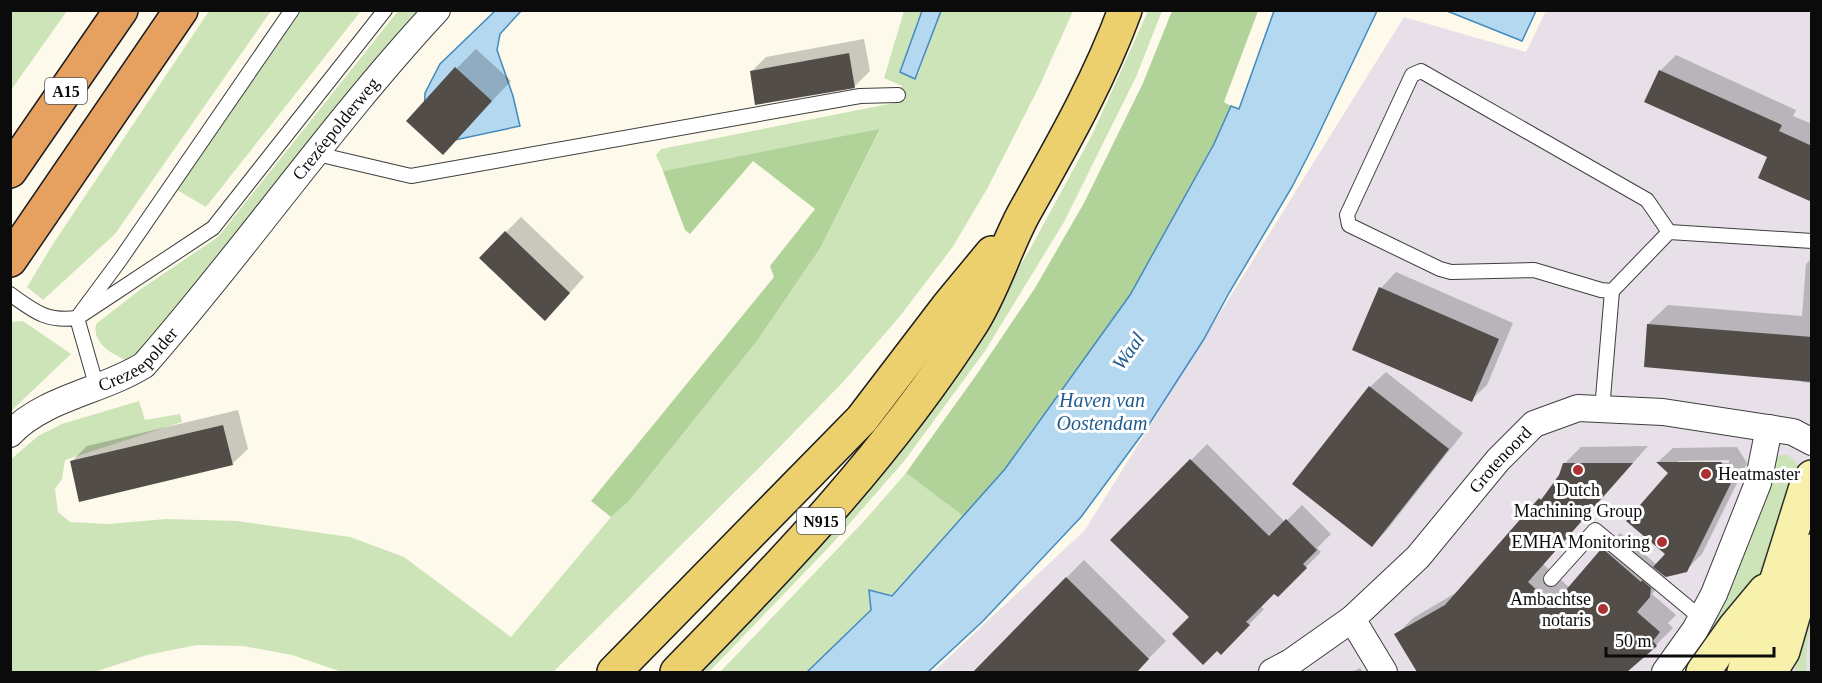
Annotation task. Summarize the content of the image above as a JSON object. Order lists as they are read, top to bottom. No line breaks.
{"streets":{"highway":["A15"],"main road":["N915"],"street":["Crezéepolderweg","Crezeepolder","Grotenoord"]},"crossings":[["Crezéepolderweg","Crezeepolder"]],"water":["Waal","Haven van Oostendam"],"places":["Dutch Machining Group","Heatmaster","EMHA Monitoring","Ambachtse notaris"],"scale_bar":"50 m"}
